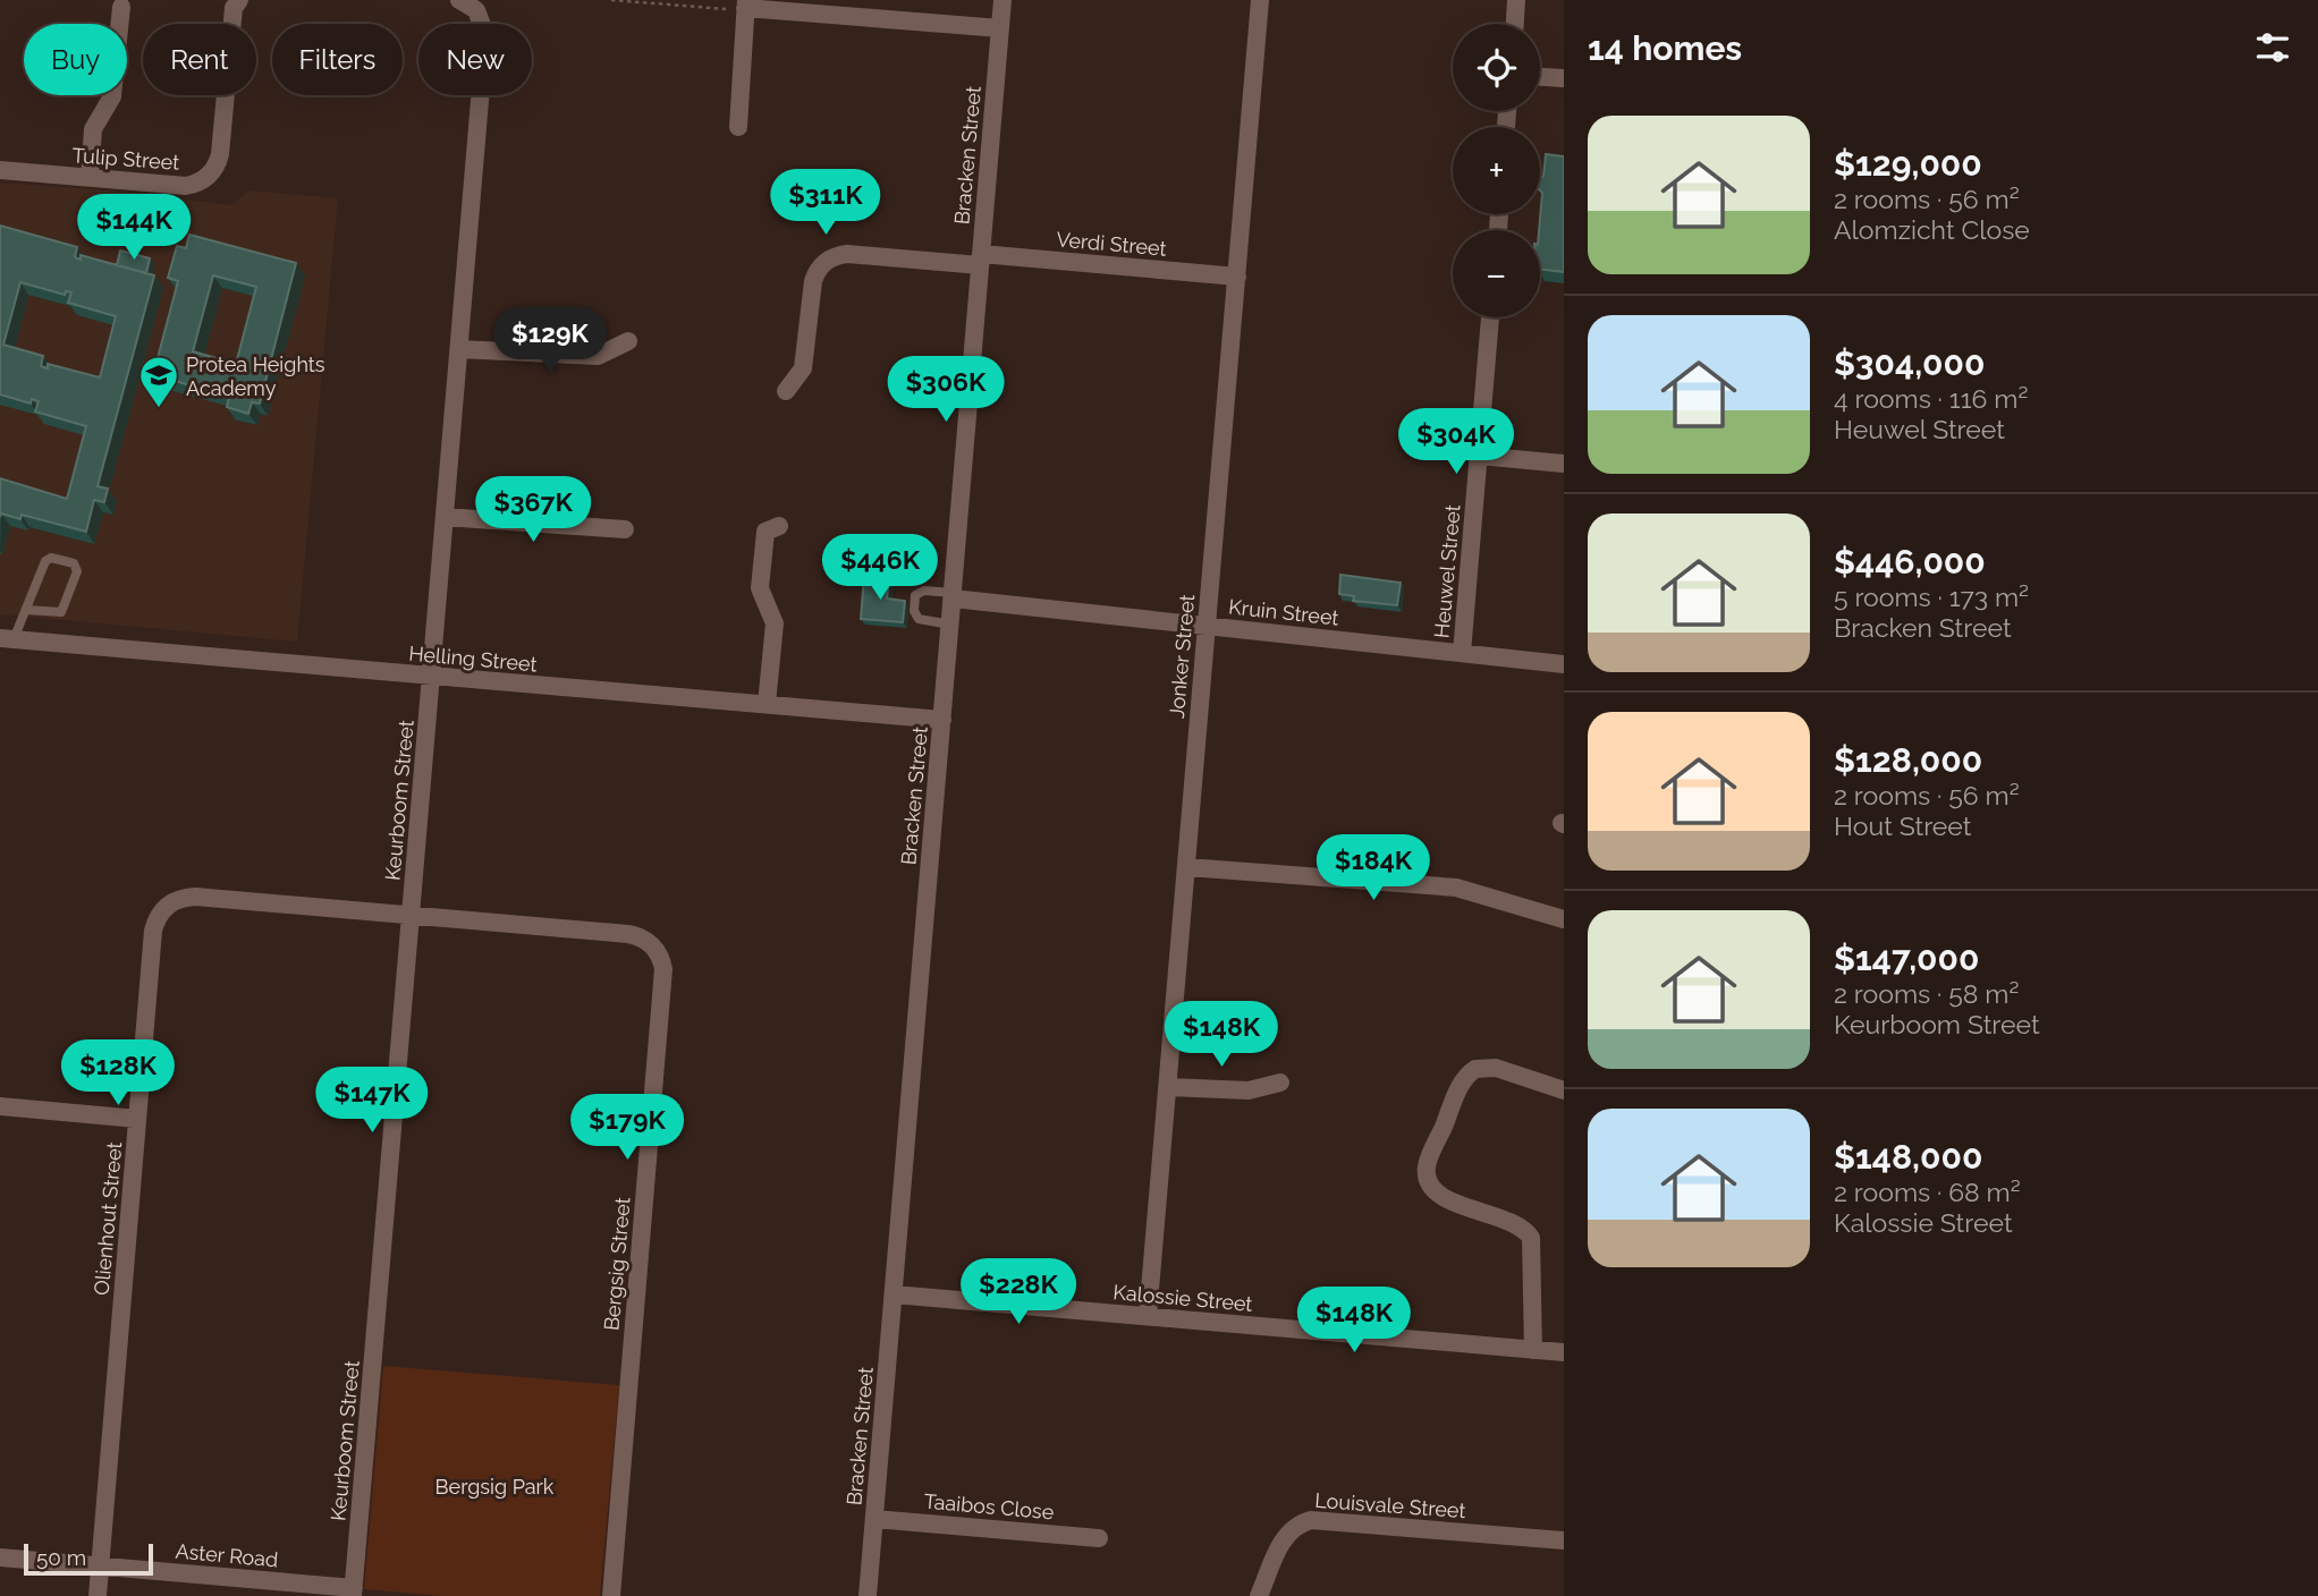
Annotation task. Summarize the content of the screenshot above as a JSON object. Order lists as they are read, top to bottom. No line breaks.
{"streets":{"street":["Bracken Street","Tulip Street","Verdi Street","Heuwel Street","Kruin Street","Jonker Street","Helling Street","Keurboom Street","Olienhout Street","Bergsig Street","Kalossie Street","Louisvale Street","Taaibos Close","Aster Road"]},"crossings":[["Bracken Street","Verdi Street"],["Bracken Street","Kruin Street"],["Bracken Street","Helling Street"],["Bracken Street","Kalossie Street"],["Bracken Street","Taaibos Close"],["Verdi Street","Jonker Street"],["Heuwel Street","Kruin Street"],["Kruin Street","Jonker Street"],["Jonker Street","Kalossie Street"],["Helling Street","Keurboom Street"],["Keurboom Street","Olienhout Street"],["Keurboom Street","Bergsig Street"],["Keurboom Street","Aster Road"],["Olienhout Street","Bergsig Street"],["Olienhout Street","Aster Road"]],"parks":["Bergsig Park"],"places":{"school or university":["Protea Heights Academy"]},"scale_bar":"50 m","page":{"heading":"14 homes","map_buttons":["+","−"],"chip":["Buy","Rent","Filters","New"],"list":[{"name":"$129,000","note":"2 rooms · 56 m² · Alomzicht Close"},{"name":"$304,000","note":"4 rooms · 116 m² · Heuwel Street"},{"name":"$446,000","note":"5 rooms · 173 m² · Bracken Street"},{"name":"$128,000","note":"2 rooms · 56 m² · Hout Street"},{"name":"$147,000","note":"2 rooms · 58 m² · Keurboom Street"},{"name":"$148,000","note":"2 rooms · 68 m² · Kalossie Street"}],"price":["$311K","$144K","$129K","$306K","$304K","$367K","$446K","$184K","$148K","$128K","$147K","$179K","$228K","$148K"],"scale":"50 m"}}
